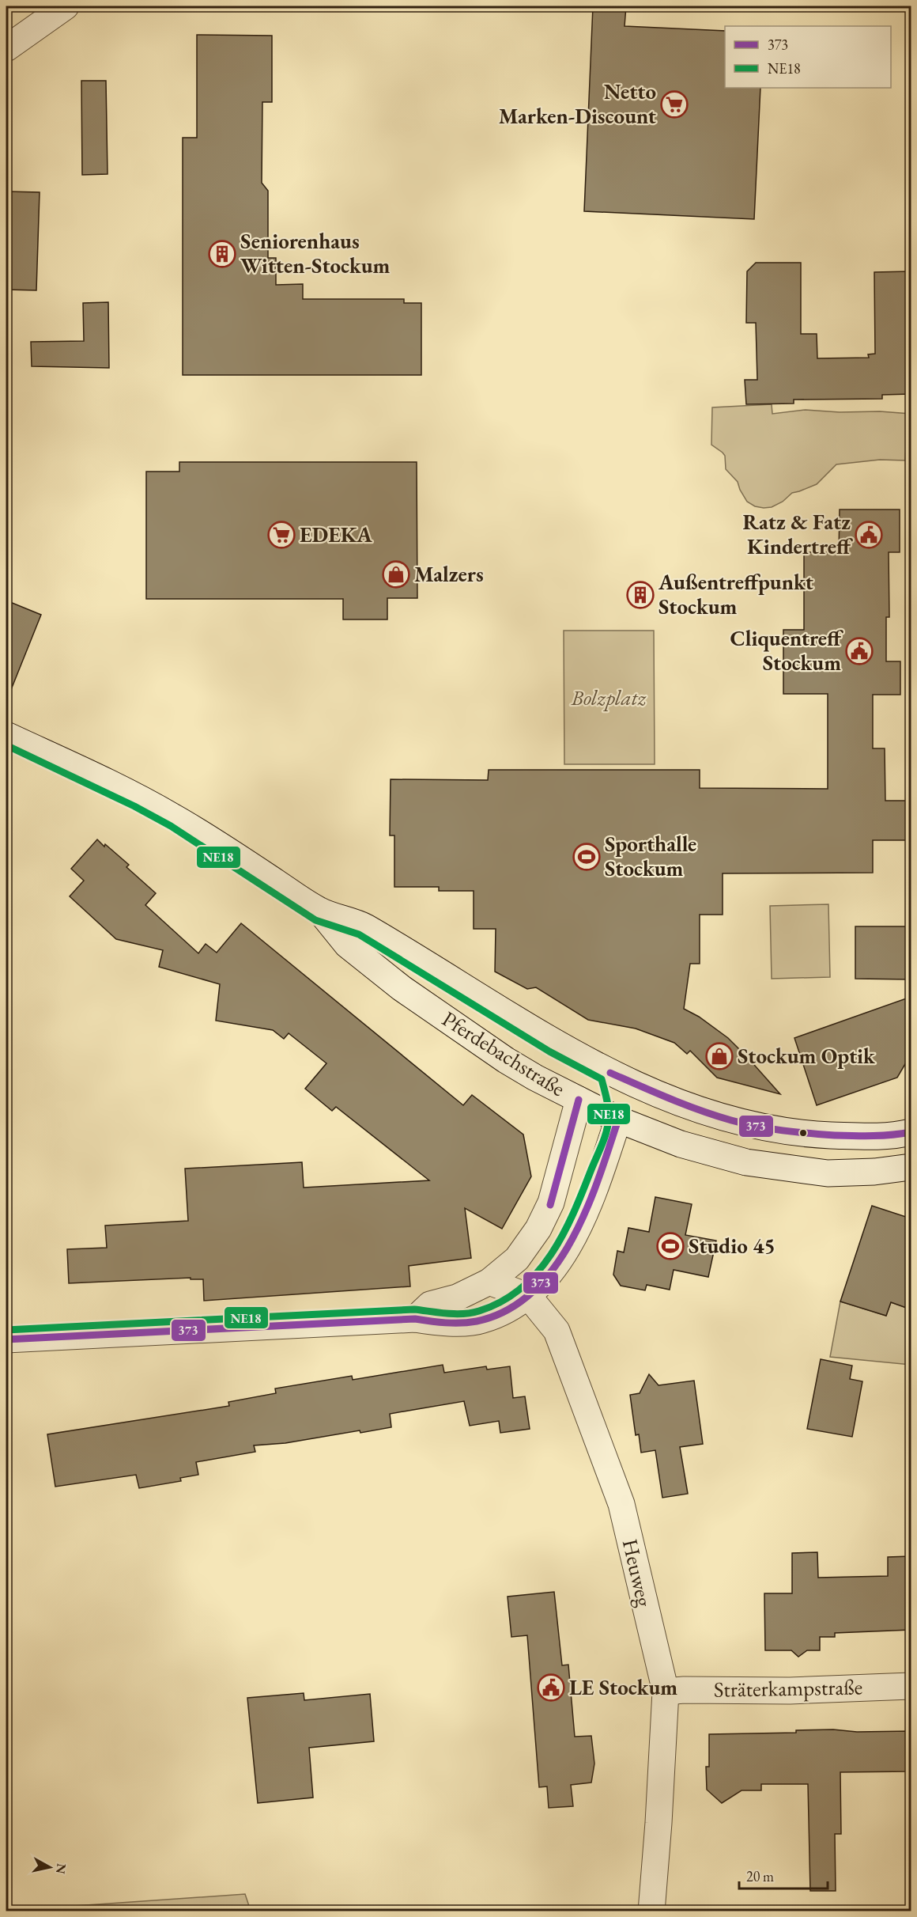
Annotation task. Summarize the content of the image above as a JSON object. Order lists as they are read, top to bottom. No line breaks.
{"streets":{"street":["Pferdebachstraße","Heuweg","Sträterkampstraße"]},"crossings":[["Heuweg","Sträterkampstraße"]],"parks":["Bolzplatz"],"places":{"supermarket":["Netto Marken-Discount","EDEKA"],"building":["Seniorenhaus Witten-Stockum","Außentreffpunkt Stockum"],"public building":["Ratz & Fatz Kindertreff","Cliquentreff Stockum","LE Stockum"],"shop":["Malzers","Stockum Optik"],"sports":["Sporthalle Stockum","Studio 45"]},"lines":["transit line NE18","transit line 373"],"legend":["373","NE18"],"scale_bar":"20 m","north":"right"}
